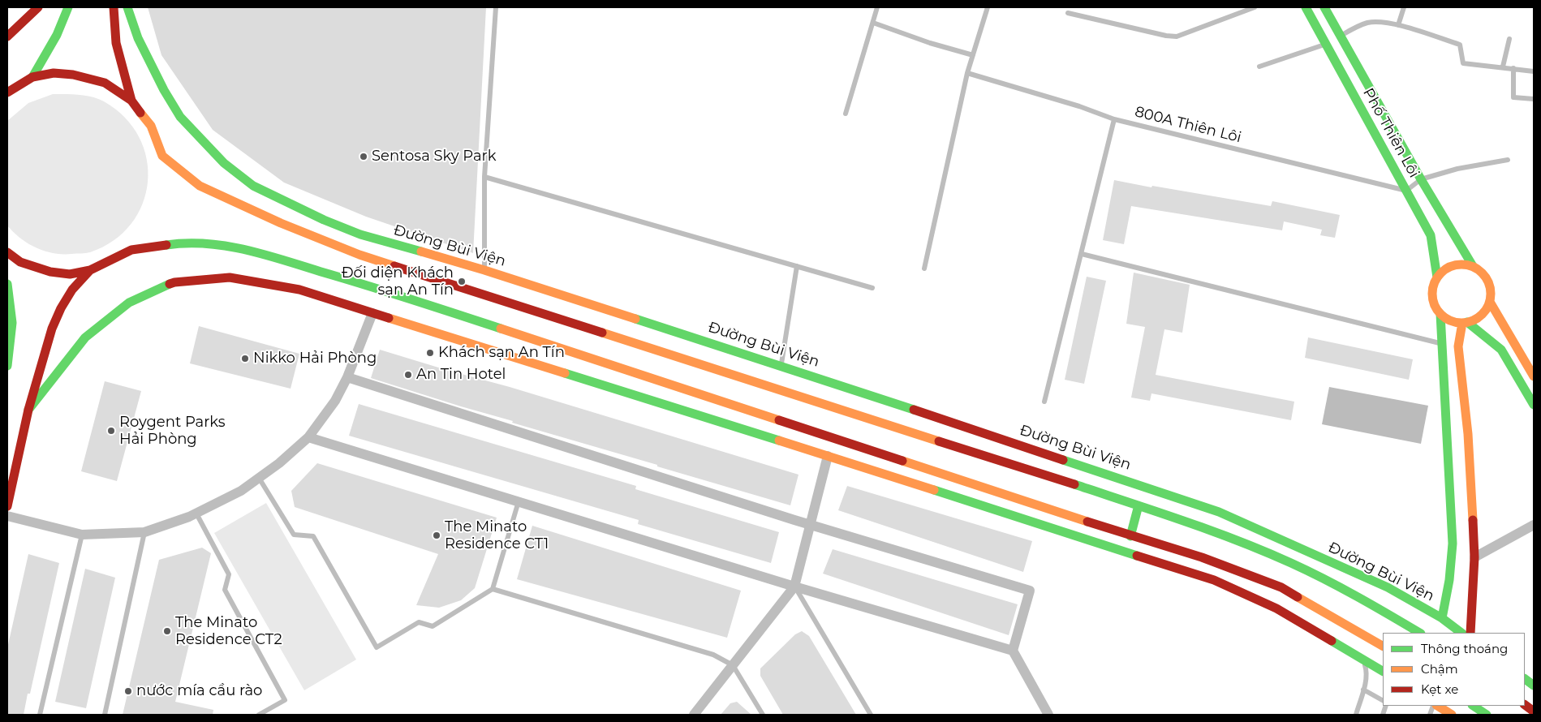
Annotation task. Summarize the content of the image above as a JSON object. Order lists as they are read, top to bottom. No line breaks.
{"streets":{"main road":["Phố Thiên Lôi","Đường Bùi Viện"],"lane":["800A Thiên Lôi"]},"crossings":[["800A Thiên Lôi","Phố Thiên Lôi"]],"places":["Sentosa Sky Park","Đối diện Khách sạn An Tín","Khách sạn An Tín","Nikko Hải Phòng","An Tin Hotel","Roygent Parks Hải Phòng","The Minato Residence CT1","The Minato Residence CT2","nước mía cầu rào"],"legend":["Thông thoáng","Chậm","Kẹt xe"]}
